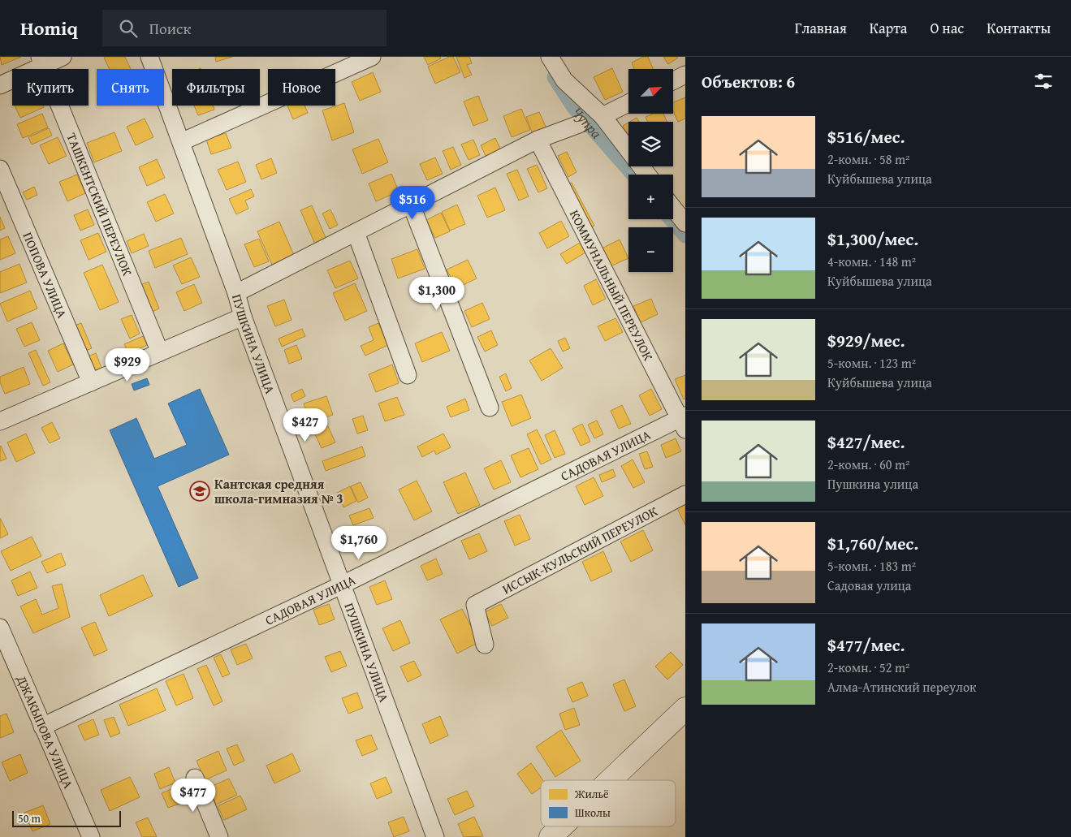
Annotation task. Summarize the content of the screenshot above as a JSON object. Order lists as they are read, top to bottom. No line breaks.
{"streets":{"street":["ТАШКЕНТСКИЙ ПЕРЕУЛОК","ПОПОВА УЛИЦА","КОММУНАЛЬНЫЙ ПЕРЕУЛОК","ПУШКИНА УЛИЦА","САДОВАЯ УЛИЦА","ИССЫК-КУЛЬСКИЙ ПЕРЕУЛОК","ДЖАКЫПОВА УЛИЦА"]},"crossings":[["КОММУНАЛЬНЫЙ ПЕРЕУЛОК","САДОВАЯ УЛИЦА"],["ПУШКИНА УЛИЦА","САДОВАЯ УЛИЦА"],["САДОВАЯ УЛИЦА","ДЖАКЫПОВА УЛИЦА"]],"water":["Чупра"],"places":{"school or university":["Кантская средняя школа-гимназия № 3"]},"legend":["Жильё","Школы"],"scale_bar":"50 m","north":"top right","page":{"header":"Homiq","search":"Поиск","nav":["Главная","Карта","О нас","Контакты"],"heading":"Объектов: 6","map_buttons":["+","−"],"chip":["Купить","Снять","Фильтры","Новое"],"list":[{"name":"$516/мес.","note":"2-комн. · 58 m² · Куйбышева улица"},{"name":"$1,300/мес.","note":"4-комн. · 148 m² · Куйбышева улица"},{"name":"$929/мес.","note":"5-комн. · 123 m² · Куйбышева улица"},{"name":"$427/мес.","note":"2-комн. · 60 m² · Пушкина улица"},{"name":"$1,760/мес.","note":"5-комн. · 183 m² · Садовая улица"},{"name":"$477/мес.","note":"2-комн. · 52 m² · Алма-Атинский переулок"}],"price":["$516","$1,300","$929","$427","$1,760","$477"],"scale":"50 m"}}
